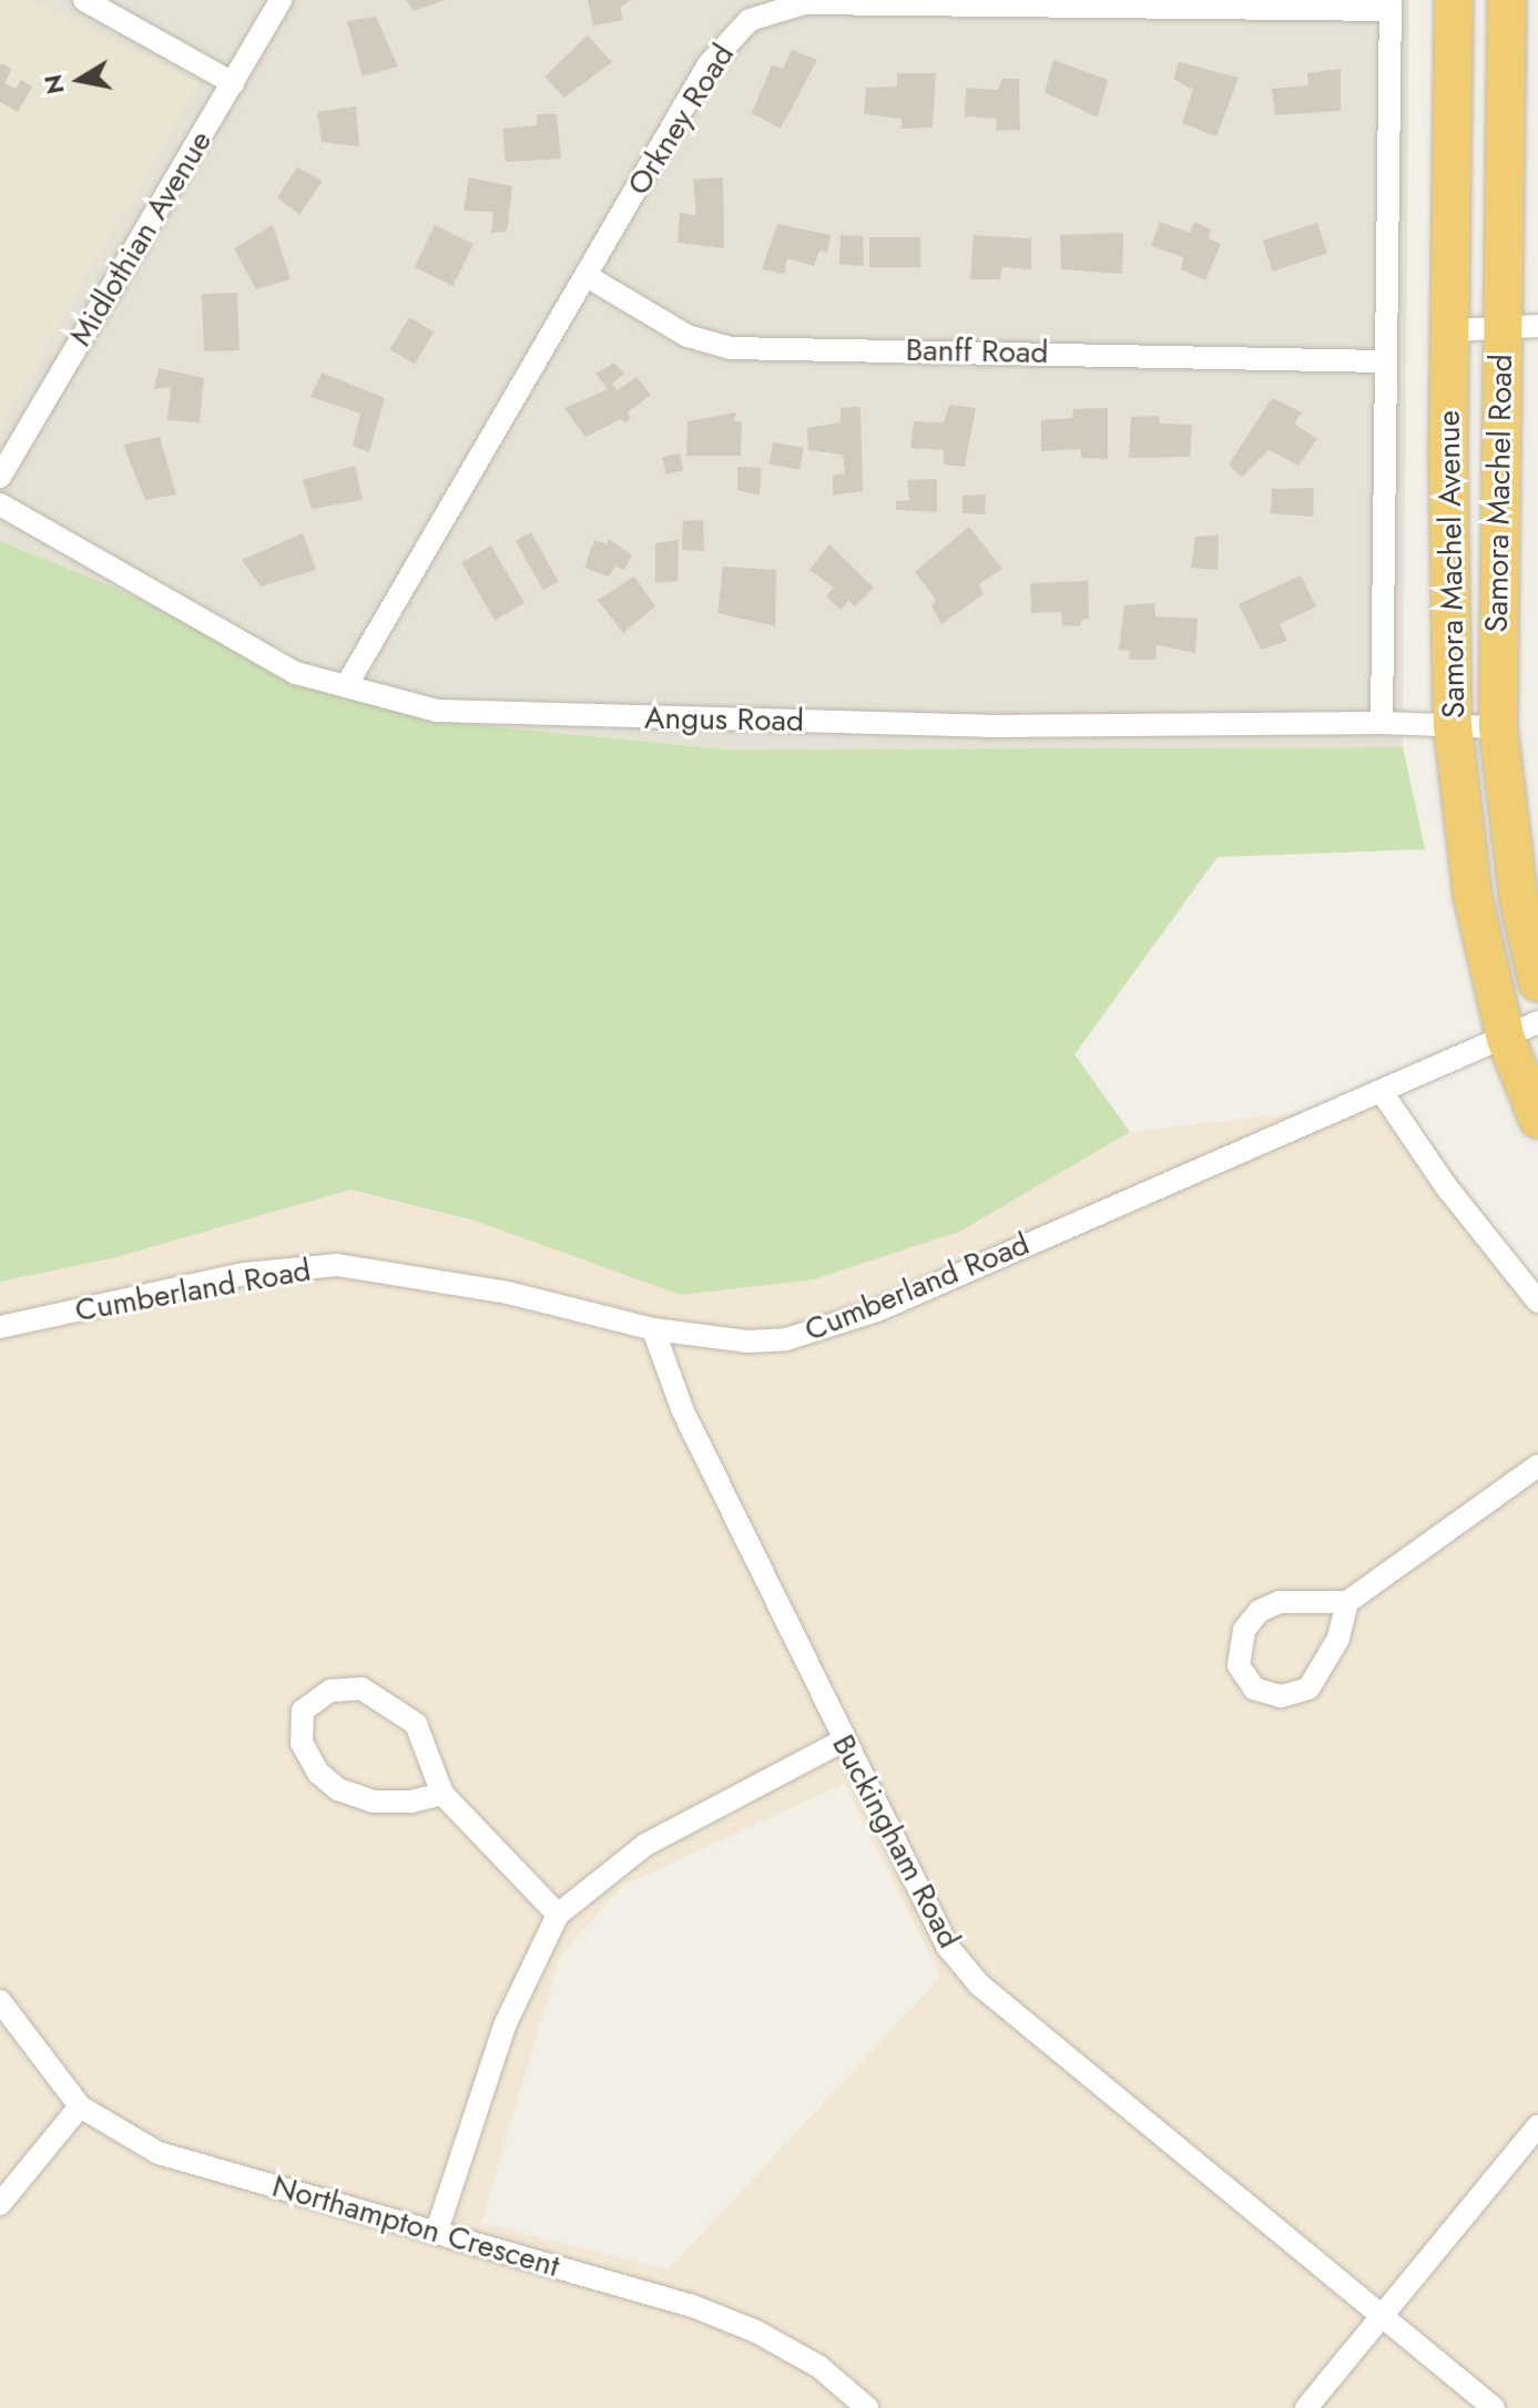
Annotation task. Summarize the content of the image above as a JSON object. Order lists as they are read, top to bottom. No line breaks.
{"streets":{"highway":["Samora Machel Road","Samora Machel Avenue"],"street":["Orkney Road","Midlothian Avenue","Banff Road","Angus Road","Cumberland Road","Buckingham Road","Northampton Crescent"]},"crossings":[["Orkney Road","Banff Road"],["Orkney Road","Samora Machel Avenue"],["Orkney Road","Angus Road"],["Banff Road","Samora Machel Avenue"],["Samora Machel Road","Angus Road"],["Samora Machel Avenue","Angus Road"],["Samora Machel Avenue","Cumberland Road"],["Cumberland Road","Buckingham Road"]],"north":"left"}
